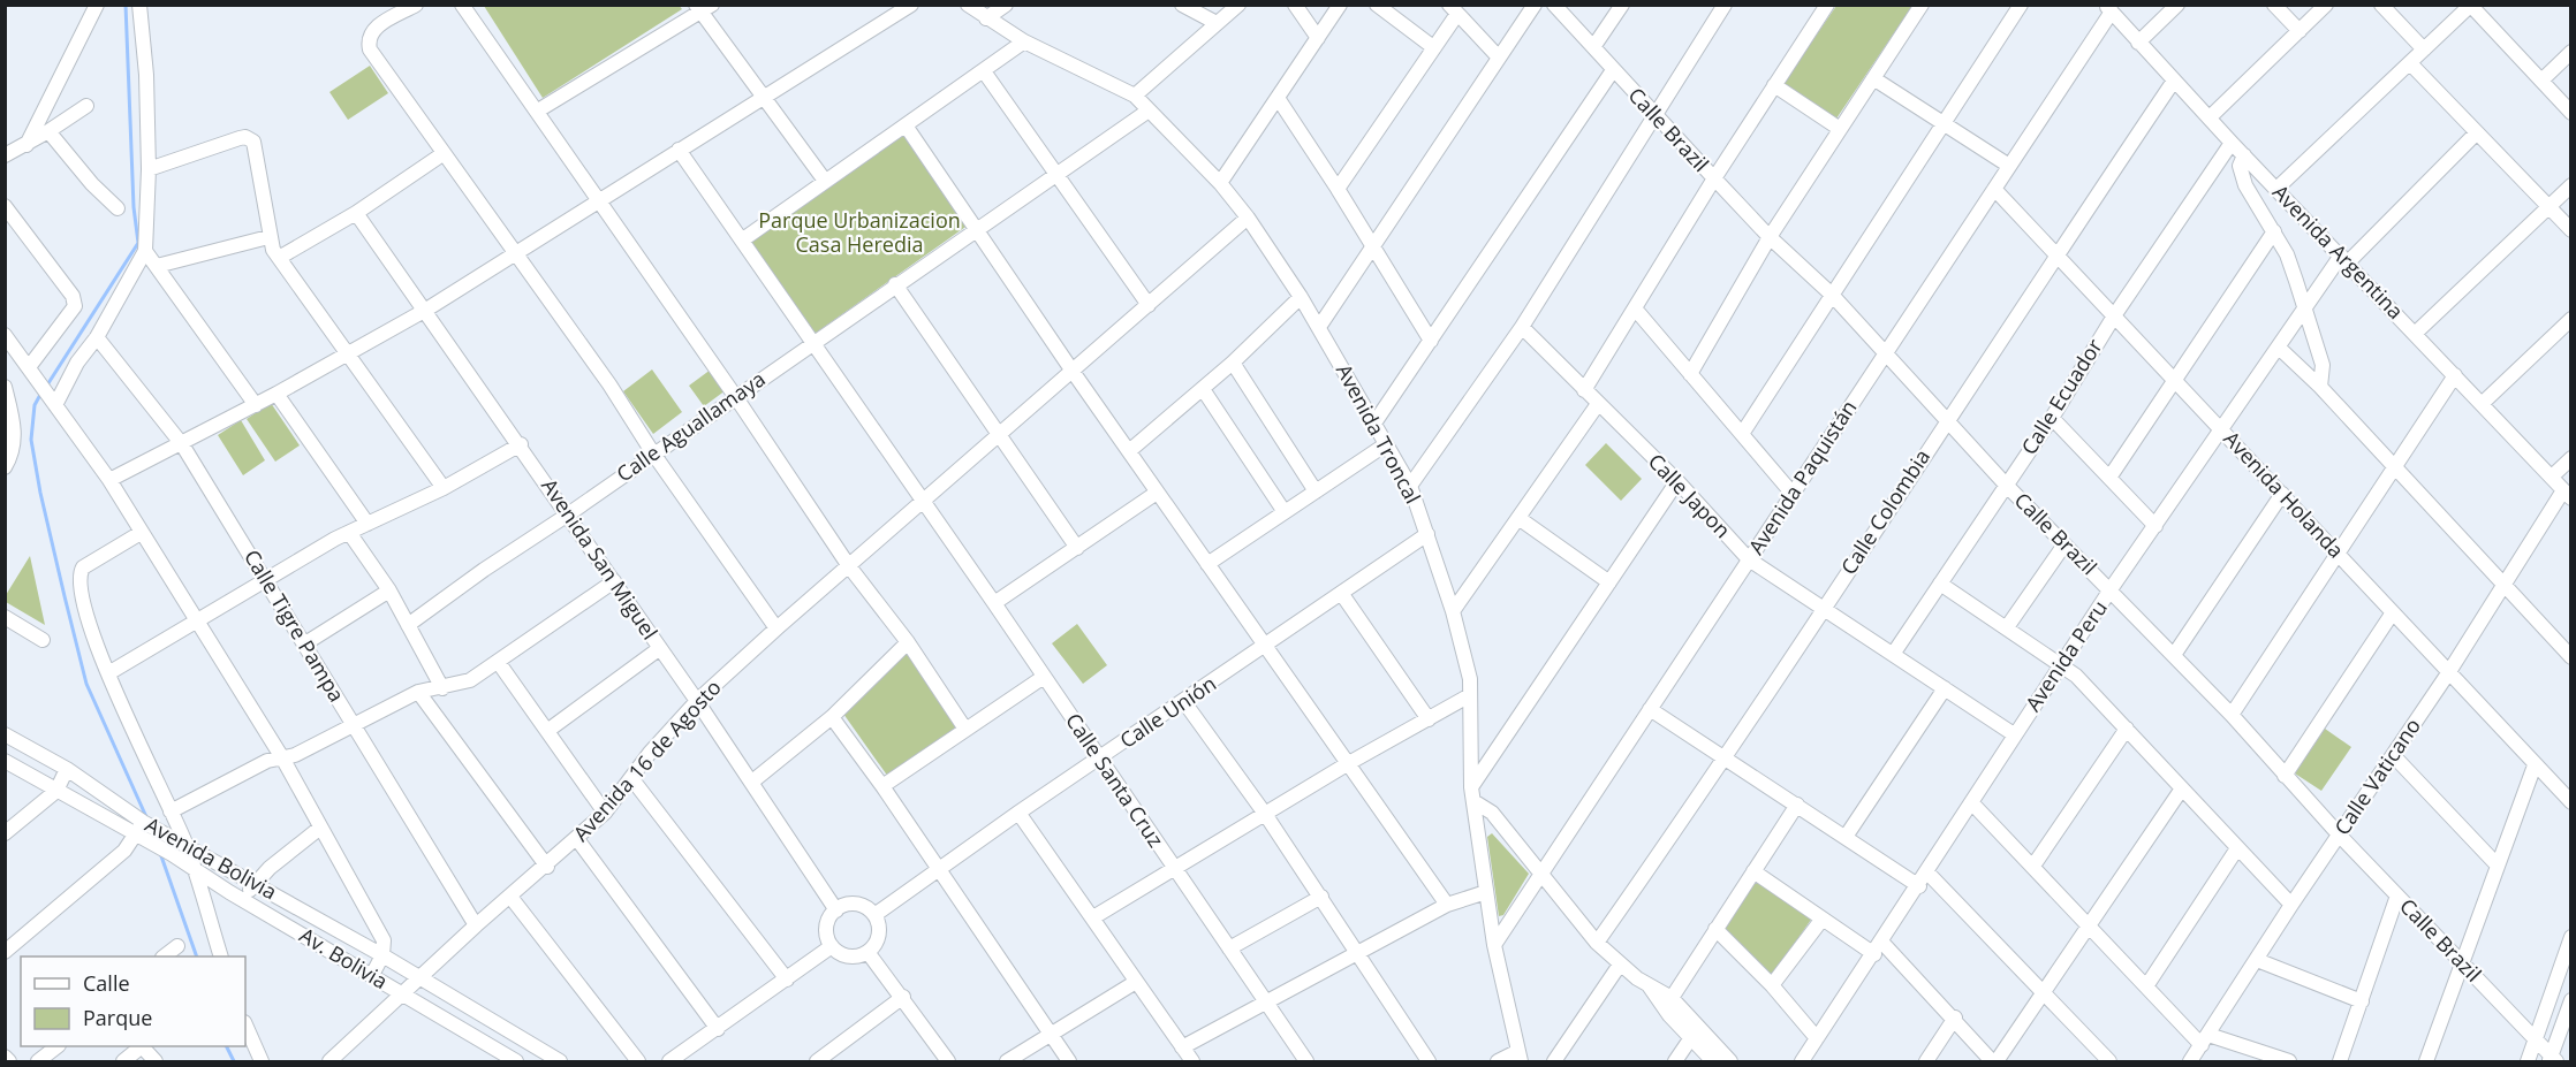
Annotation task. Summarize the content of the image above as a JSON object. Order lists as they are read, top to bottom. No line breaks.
{"streets":{"street":["Calle Brazil","Avenida Argentina","Calle Ecuador","Calle Aguallamaya","Avenida Troncal","Avenida Paquistán","Avenida Holanda","Calle Japon","Calle Colombia","Avenida San Miguel","Calle Tigre Pampa","Avenida Peru","Calle Unión","Avenida 16 de Agosto","Calle Vaticano","Calle Santa Cruz","Avenida Bolivia","Av. Bolivia"]},"crossings":[["Calle Brazil","Calle Ecuador"],["Calle Brazil","Avenida Paquistán"],["Calle Brazil","Calle Colombia"],["Calle Brazil","Avenida Peru"],["Calle Brazil","Calle Vaticano"],["Avenida Argentina","Calle Ecuador"],["Avenida Argentina","Avenida Paquistán"],["Avenida Argentina","Calle Colombia"],["Avenida Argentina","Avenida Peru"],["Avenida Argentina","Calle Vaticano"],["Calle Ecuador","Avenida Holanda"],["Calle Ecuador","Calle Japon"],["Calle Aguallamaya","Avenida Troncal"],["Calle Aguallamaya","Avenida San Miguel"],["Calle Aguallamaya","Calle Santa Cruz"],["Avenida Troncal","Avenida Paquistán"],["Avenida Troncal","Calle Unión"],["Avenida Troncal","Avenida 16 de Agosto"],["Avenida Paquistán","Avenida Holanda"],["Avenida Paquistán","Calle Japon"],["Avenida Holanda","Calle Colombia"],["Avenida Holanda","Avenida Peru"],["Avenida Holanda","Calle Vaticano"],["Calle Japon","Calle Colombia"],["Calle Japon","Avenida Peru"],["Avenida San Miguel","Calle Unión"],["Avenida San Miguel","Avenida 16 de Agosto"],["Calle Tigre Pampa","Avenida 16 de Agosto"],["Calle Unión","Calle Santa Cruz"],["Avenida 16 de Agosto","Calle Santa Cruz"],["Avenida 16 de Agosto","Avenida Bolivia"],["Avenida 16 de Agosto","Av. Bolivia"],["Avenida Bolivia","Av. Bolivia"]],"parks":["Parque Urbanizacion Casa Heredia"],"legend":["Calle","Parque"]}
